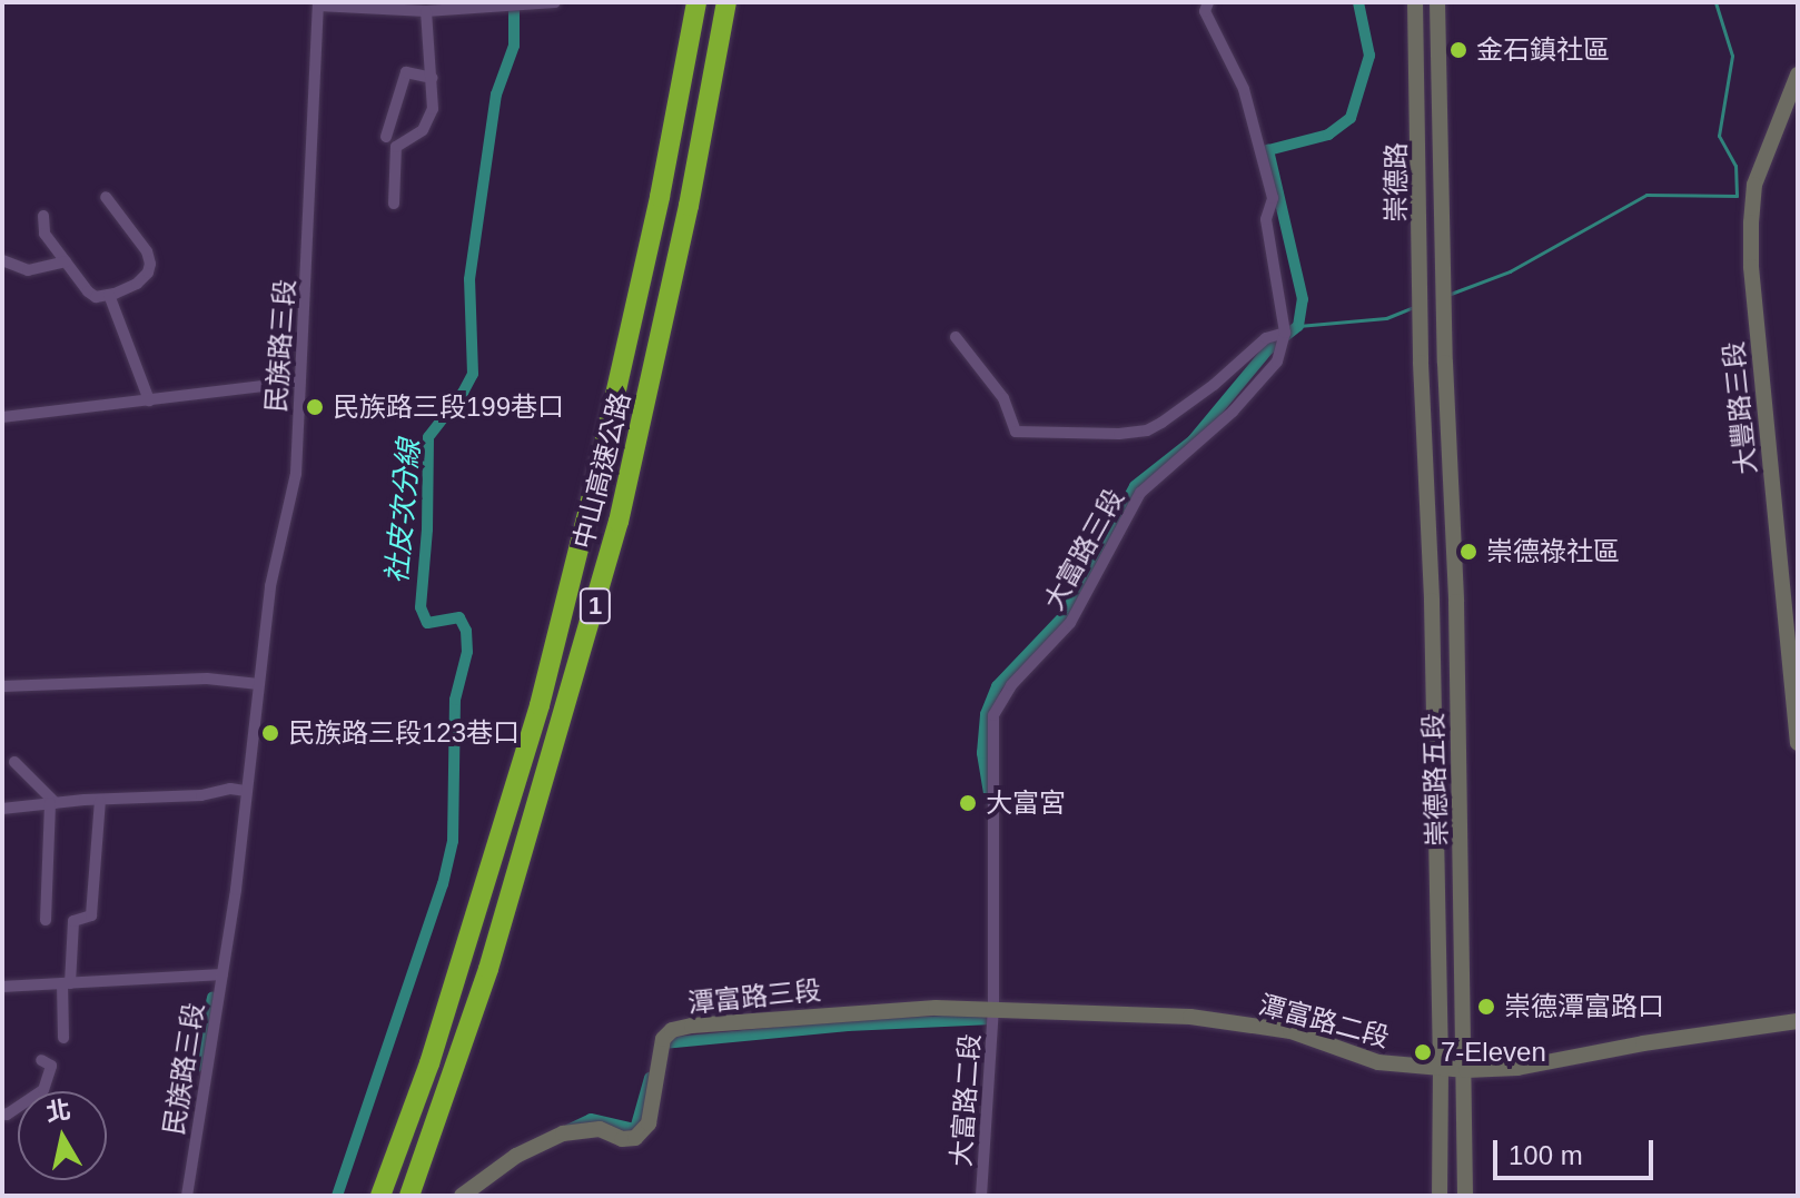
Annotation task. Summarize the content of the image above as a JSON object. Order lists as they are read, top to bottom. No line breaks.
{"streets":{"highway":["中山高速公路","1"],"street":["崇德路","民族路三段","大豐路三段","大富路三段","崇德路五段","潭富路三段","潭富路二段","大富路二段"]},"crossings":[["崇德路","崇德路五段"],["大富路三段","潭富路三段"],["大富路三段","潭富路二段"],["大富路三段","大富路二段"],["崇德路五段","潭富路二段"],["潭富路三段","潭富路二段"],["潭富路三段","大富路二段"],["潭富路二段","大富路二段"]],"water":["社皮次分線"],"places":["金石鎮社區","民族路三段199巷口","崇德祿社區","民族路三段123巷口","大富宮","崇德潭富路口","7-Eleven"],"scale_bar":"100 m","north":"top"}
